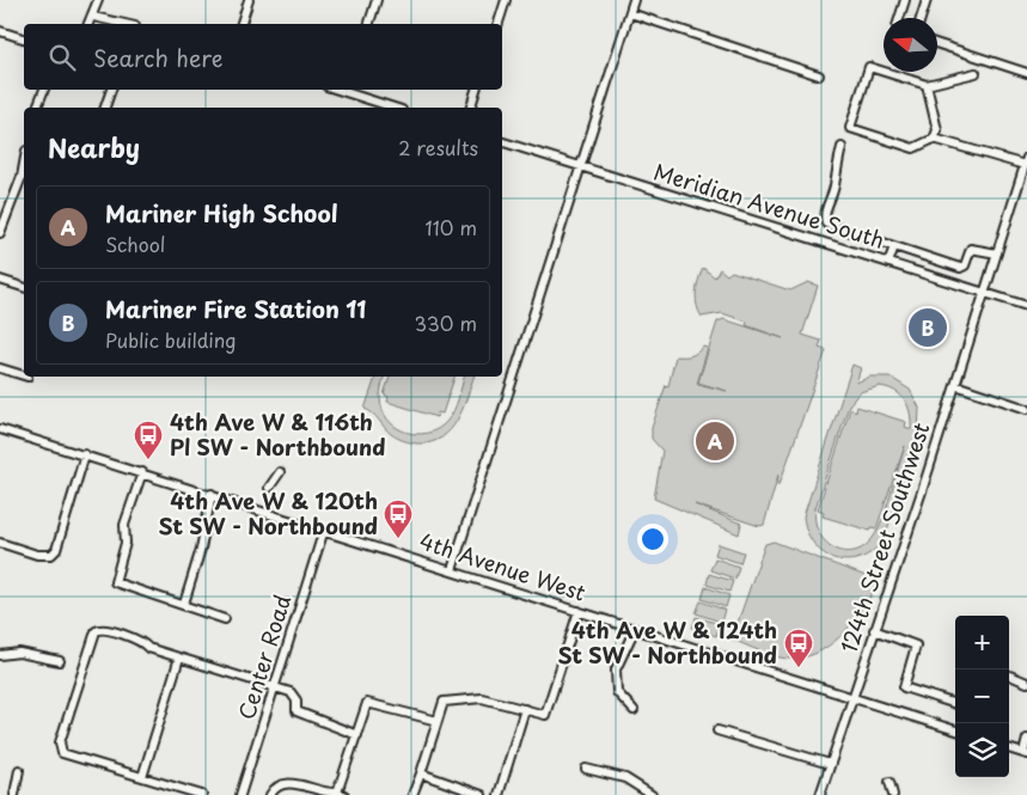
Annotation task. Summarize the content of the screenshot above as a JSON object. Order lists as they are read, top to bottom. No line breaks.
{"streets":{"street":["Meridian Avenue South","124th Street Southwest","4th Avenue West","Center Road"]},"crossings":[["Meridian Avenue South","124th Street Southwest"],["124th Street Southwest","4th Avenue West"],["4th Avenue West","Center Road"]],"places":{"bus stop":["4th Ave W & 116th Pl SW - Northbound","4th Ave W & 120th St SW - Northbound","4th Ave W & 124th St SW - Northbound"]},"north":"left","page":{"search":"Search here","heading":["Nearby","2 results"],"list":[{"mark":"A","name":"Mariner High School","note":"School","value":"110 m"},{"mark":"B","name":"Mariner Fire Station 11","note":"Public building","value":"330 m"}],"pins":["B","A"],"map_buttons":["+","−"]}}
